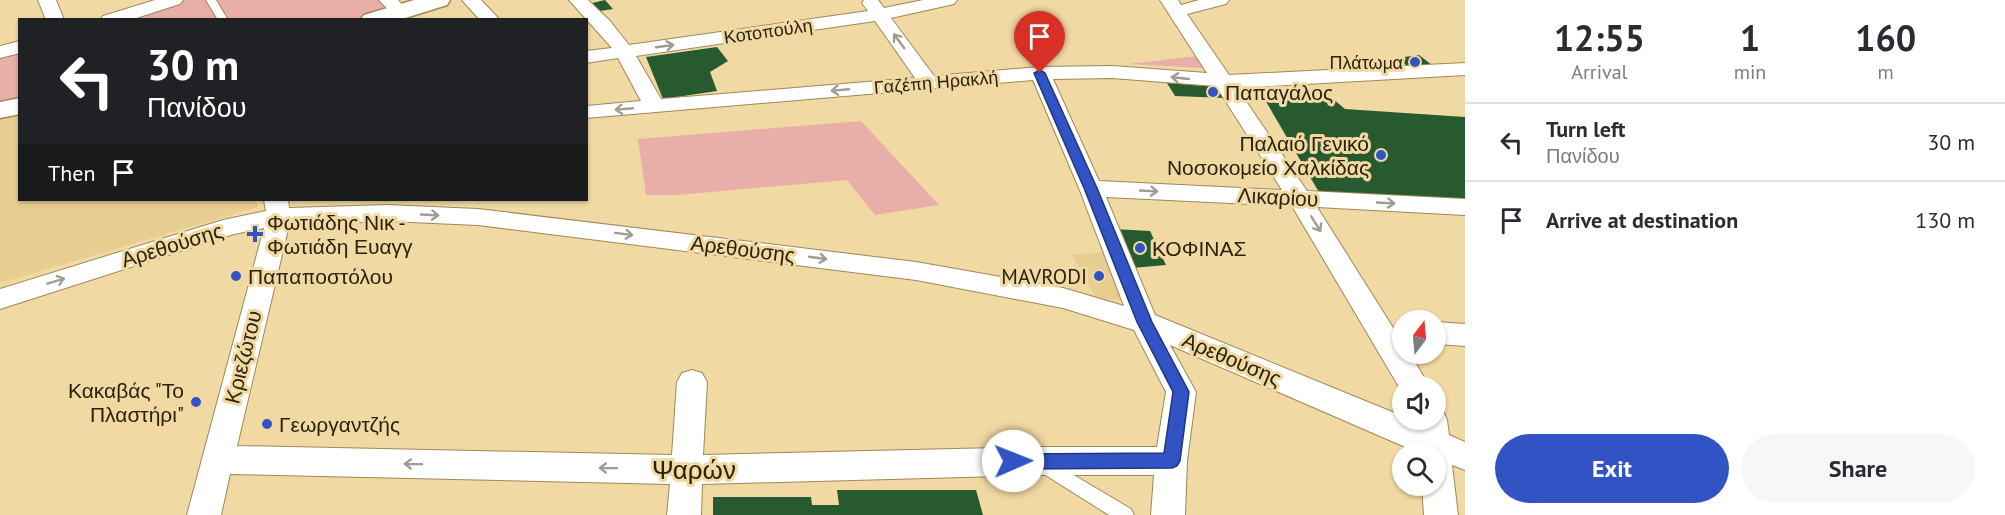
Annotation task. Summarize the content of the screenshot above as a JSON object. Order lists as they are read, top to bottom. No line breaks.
{"streets":{"street":["Κοτοπούλη","Γαζέπη Ηρακλή","Λικαρίου","Αρεθούσης","Κριεζώτου","Ψαρών"]},"crossings":[["Αρεθούσης","Κριεζώτου"],["Κριεζώτου","Ψαρών"]],"one_way":["Κοτοπούλη","Γαζέπη Ηρακλή","Λικαρίου","Αρεθούσης","Ψαρών"],"places":{"other":["Πλάτωμα","Παπαγάλος","Παλαιό Γενικό Νοσοκομείο Χαλκίδας","ΚΟΦΙΝΑΣ","Παπαποστόλου","MAVRODI","Κακαβάς \"Το Πλαστήρι\"","Γεωργαντζής"],"health":["Φωτιάδης Νικ - Φωτιάδη Ευαγγ"]},"north":"top","page":{"eta":["12:55","Arrival","1","min","160","m"],"turn":["30 m","Πανίδου"],"list":[{"name":"Turn left","note":"Πανίδου","value":"30 m"},{"name":"Arrive at destination","value":"130 m"}],"then":"Then","buttons":["Exit","Share"]}}
